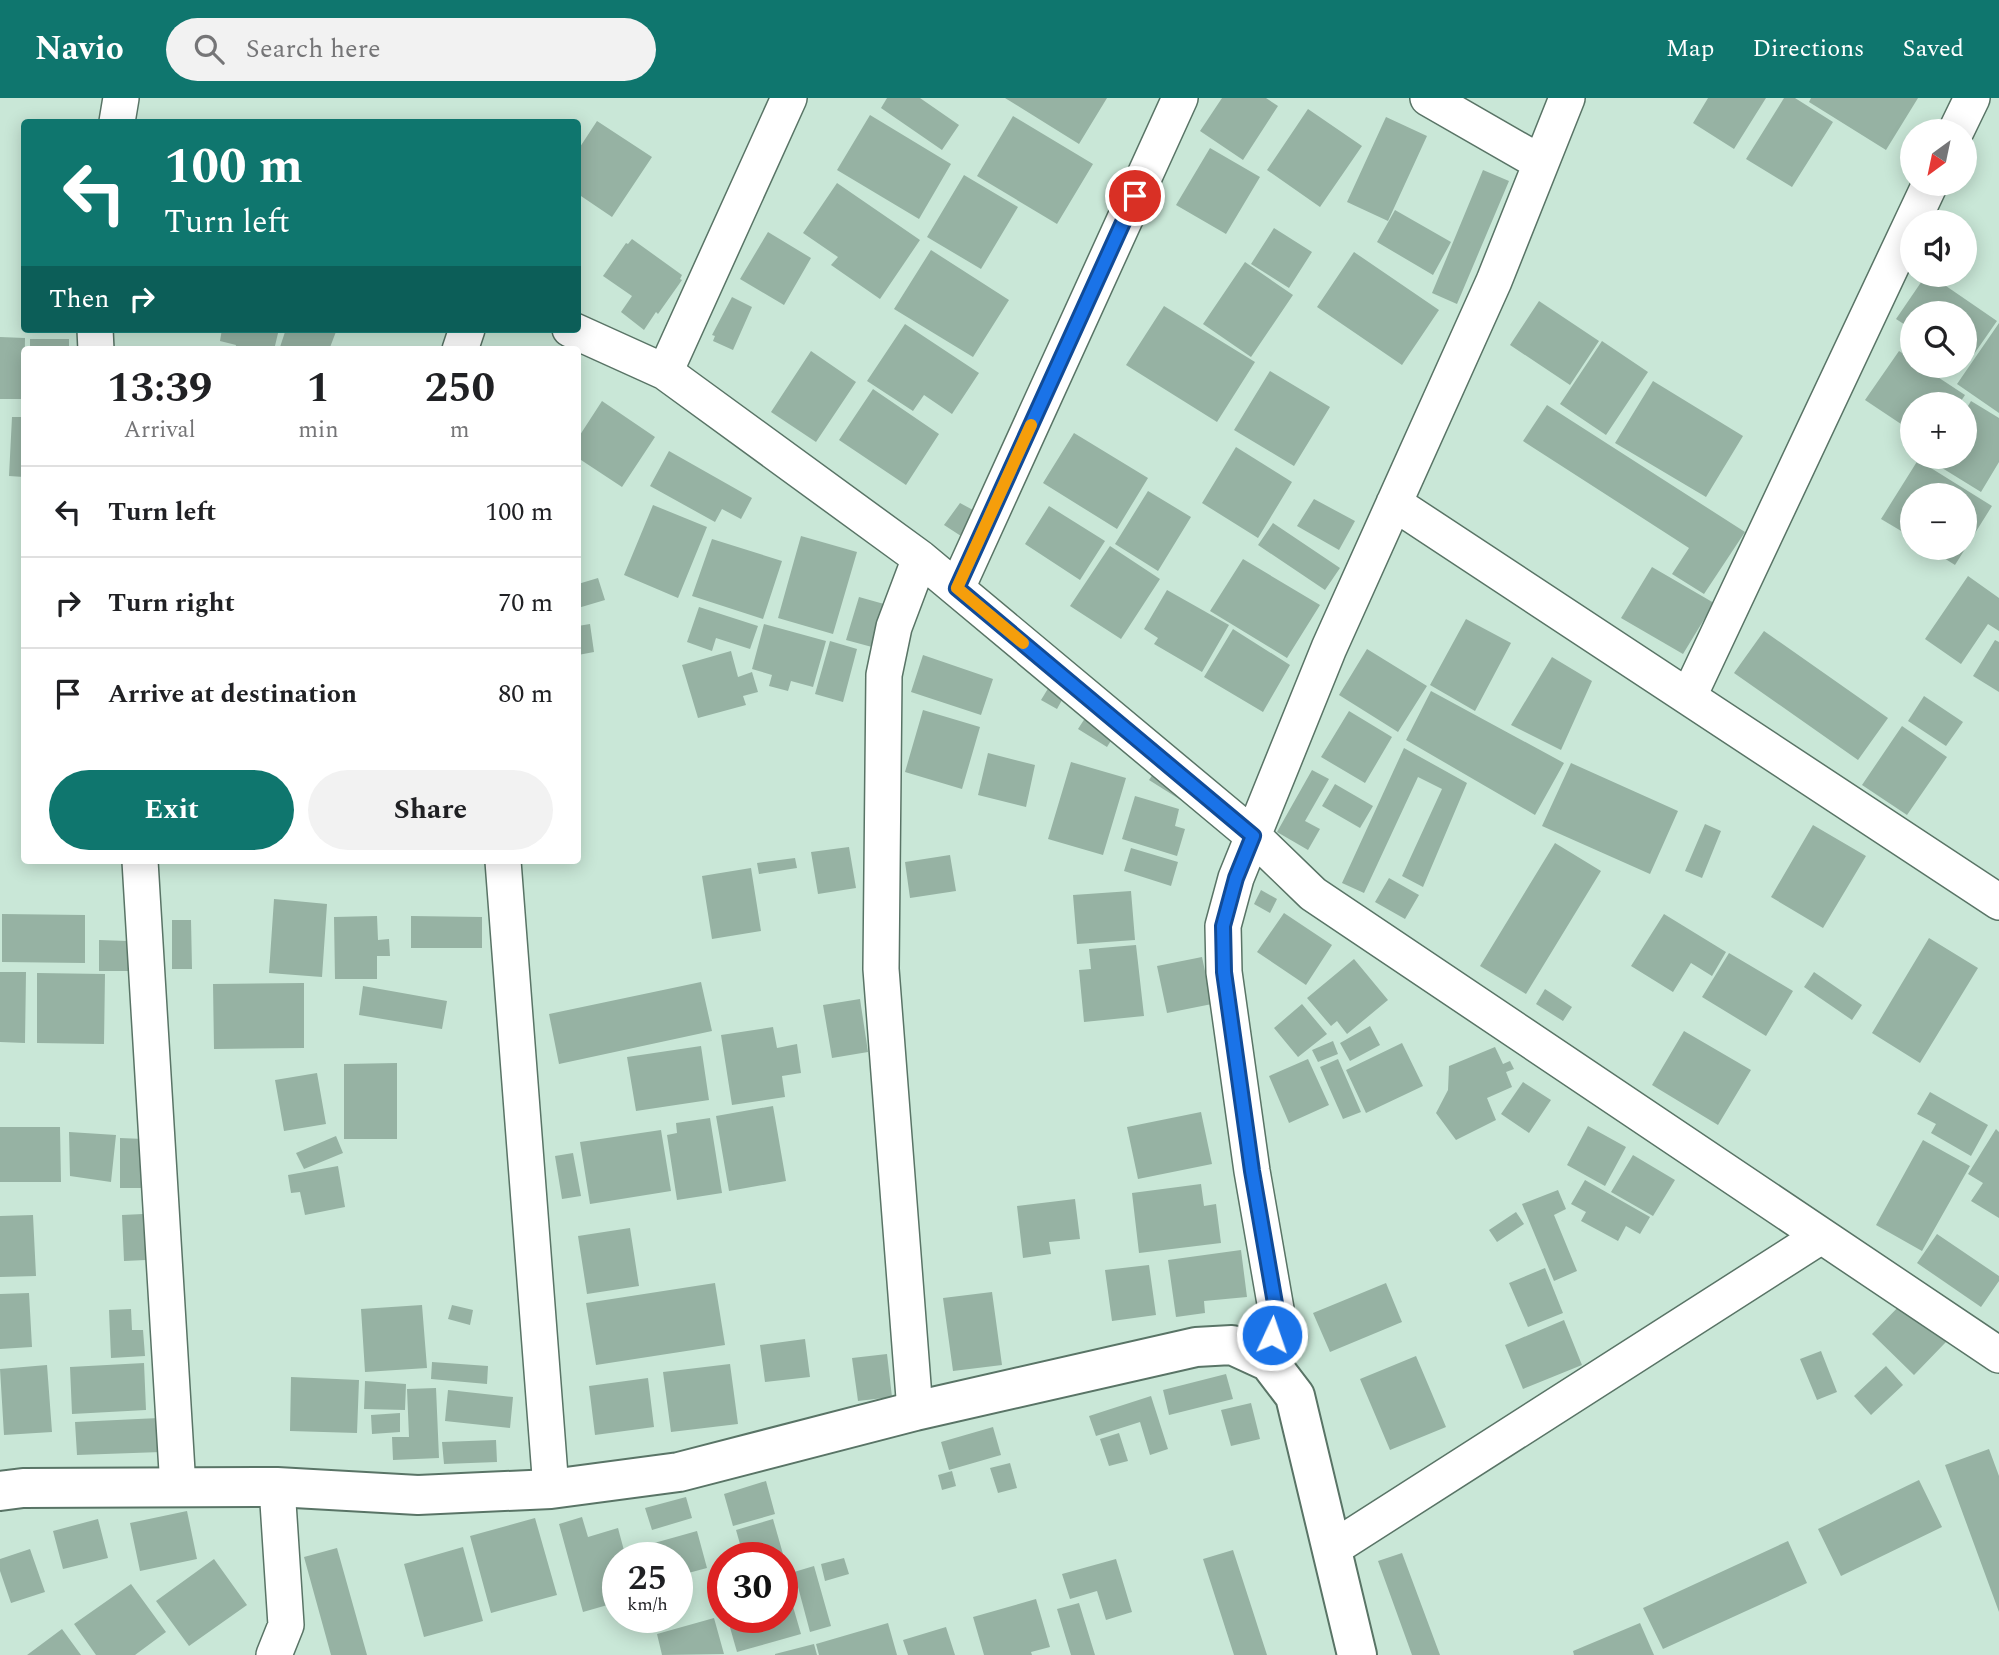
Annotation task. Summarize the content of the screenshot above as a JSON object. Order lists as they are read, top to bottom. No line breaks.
{"north":"bottom left","page":{"header":"Navio","search":"Search here","nav":["Map","Directions","Saved"],"map_buttons":["+","−"],"turn":["100 m","Turn left"],"then":"Then","eta":["13:39","Arrival","1","min","250","m"],"list":[{"name":"Turn left","value":"100 m"},{"name":"Turn right","value":"70 m"},{"name":"Arrive at destination","value":"80 m"}],"buttons":["Exit","Share"],"speed":"25 km/h","limit":"30"}}
